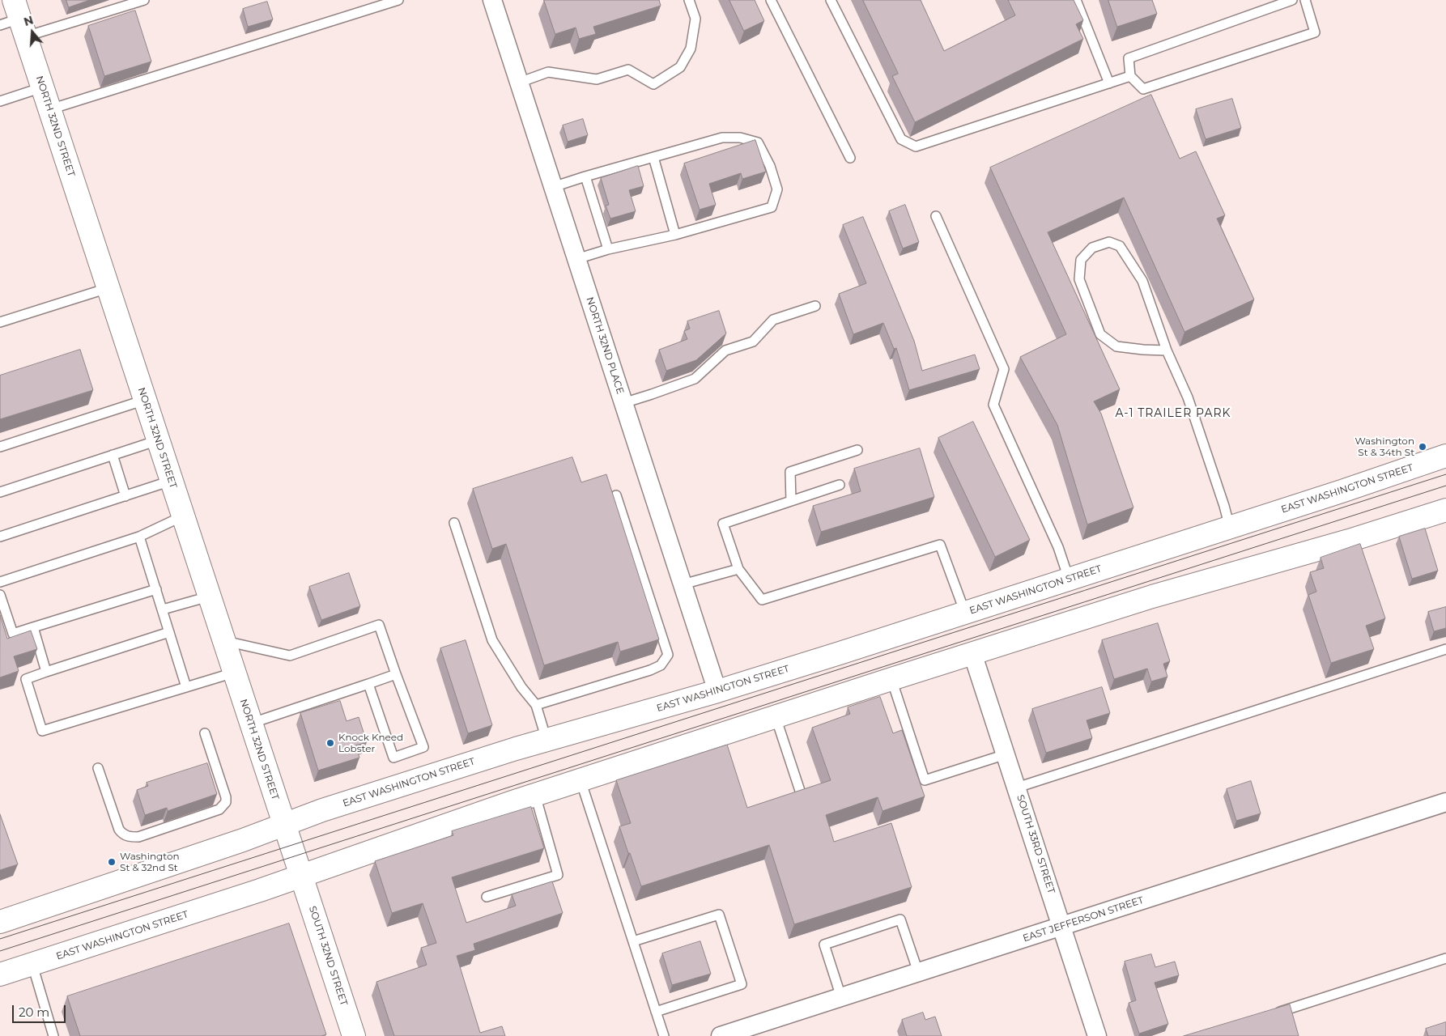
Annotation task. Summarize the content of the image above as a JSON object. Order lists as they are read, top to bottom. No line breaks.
{"streets":{"main road":["NORTH 32ND STREET","EAST WASHINGTON STREET","SOUTH 32ND STREET"],"street":["NORTH 32ND PLACE","SOUTH 33RD STREET","EAST JEFFERSON STREET"]},"crossings":[["NORTH 32ND STREET","EAST WASHINGTON STREET"],["NORTH 32ND STREET","SOUTH 32ND STREET"],["NORTH 32ND PLACE","EAST WASHINGTON STREET"],["EAST WASHINGTON STREET","SOUTH 33RD STREET"],["EAST WASHINGTON STREET","SOUTH 32ND STREET"],["SOUTH 33RD STREET","EAST JEFFERSON STREET"]],"districts":["A-1 TRAILER PARK"],"places":["Washington St & 34th St","Knock Kneed Lobster","Washington St & 32nd St"],"scale_bar":"20 m","north":"top"}
